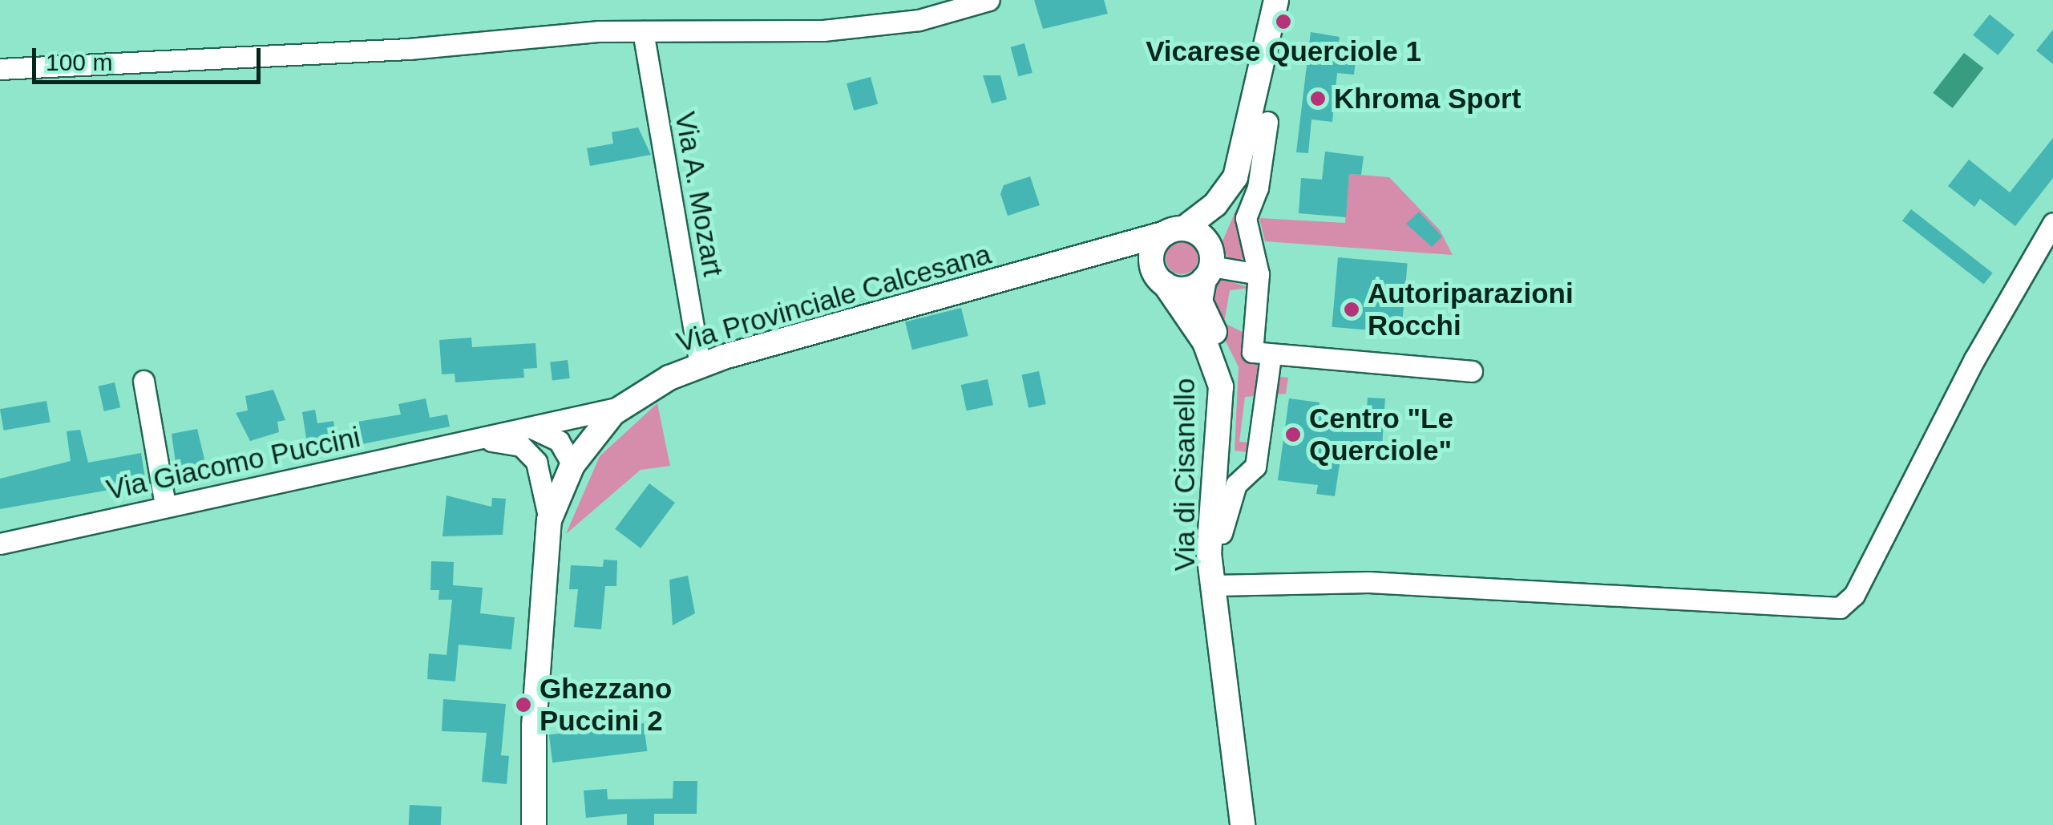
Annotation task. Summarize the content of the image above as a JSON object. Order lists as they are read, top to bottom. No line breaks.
{"streets":{"main road":["Via Provinciale Calcesana","Via di Cisanello"],"street":["Via A. Mozart","Via Giacomo Puccini"]},"crossings":[["Via A. Mozart","Via Provinciale Calcesana"],["Via Provinciale Calcesana","Via Giacomo Puccini"],["Via Provinciale Calcesana","Via di Cisanello"]],"places":["Vicarese Querciole 1","Khroma Sport","Autoriparazioni Rocchi","Centro \"Le Querciole\"","Ghezzano Puccini 2"],"scale_bar":"100 m"}
